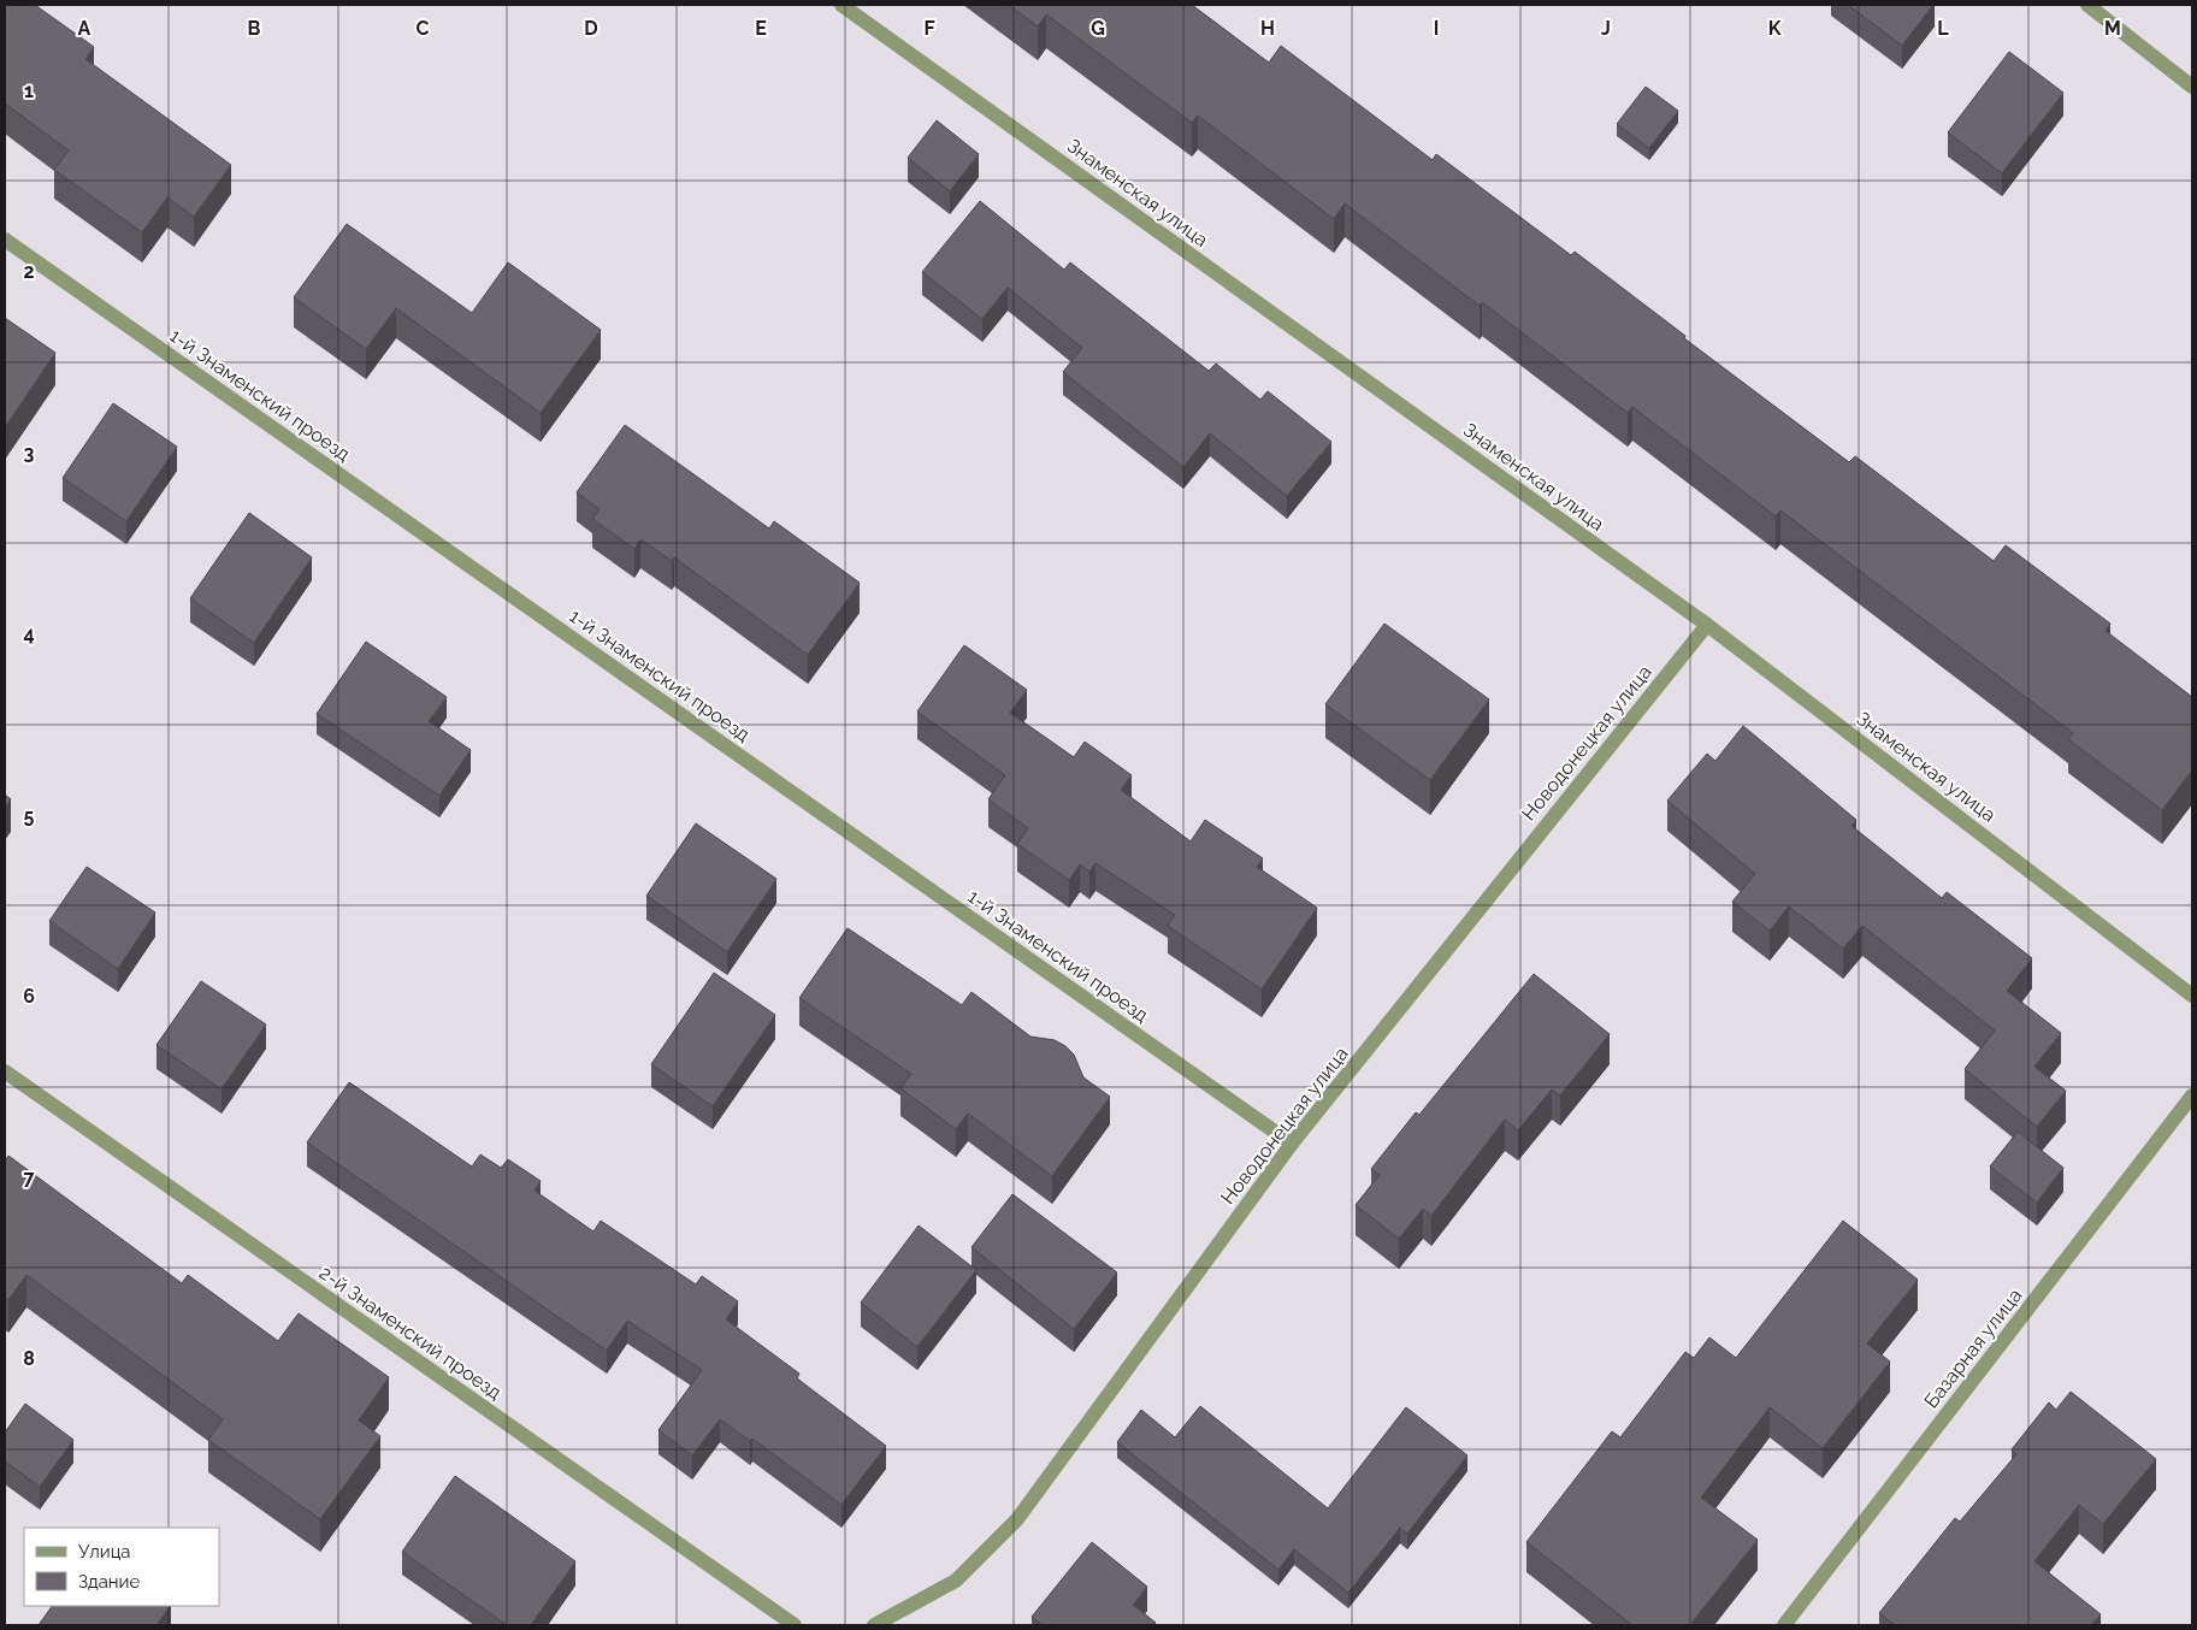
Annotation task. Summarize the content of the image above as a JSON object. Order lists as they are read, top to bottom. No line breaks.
{"streets":{"street":["Знаменская улица","1-й Знаменский проезд","Новодонецкая улица","2-й Знаменский проезд","Базарная улица"]},"crossings":[["Знаменская улица","Новодонецкая улица"],["1-й Знаменский проезд","Новодонецкая улица"]],"legend":["Улица","Здание"],"grid":{"columns":["A","B","C","D","E","F","G","H","I","J","K","L","M"],"rows":["1","2","3","4","5","6","7","8"]}}
